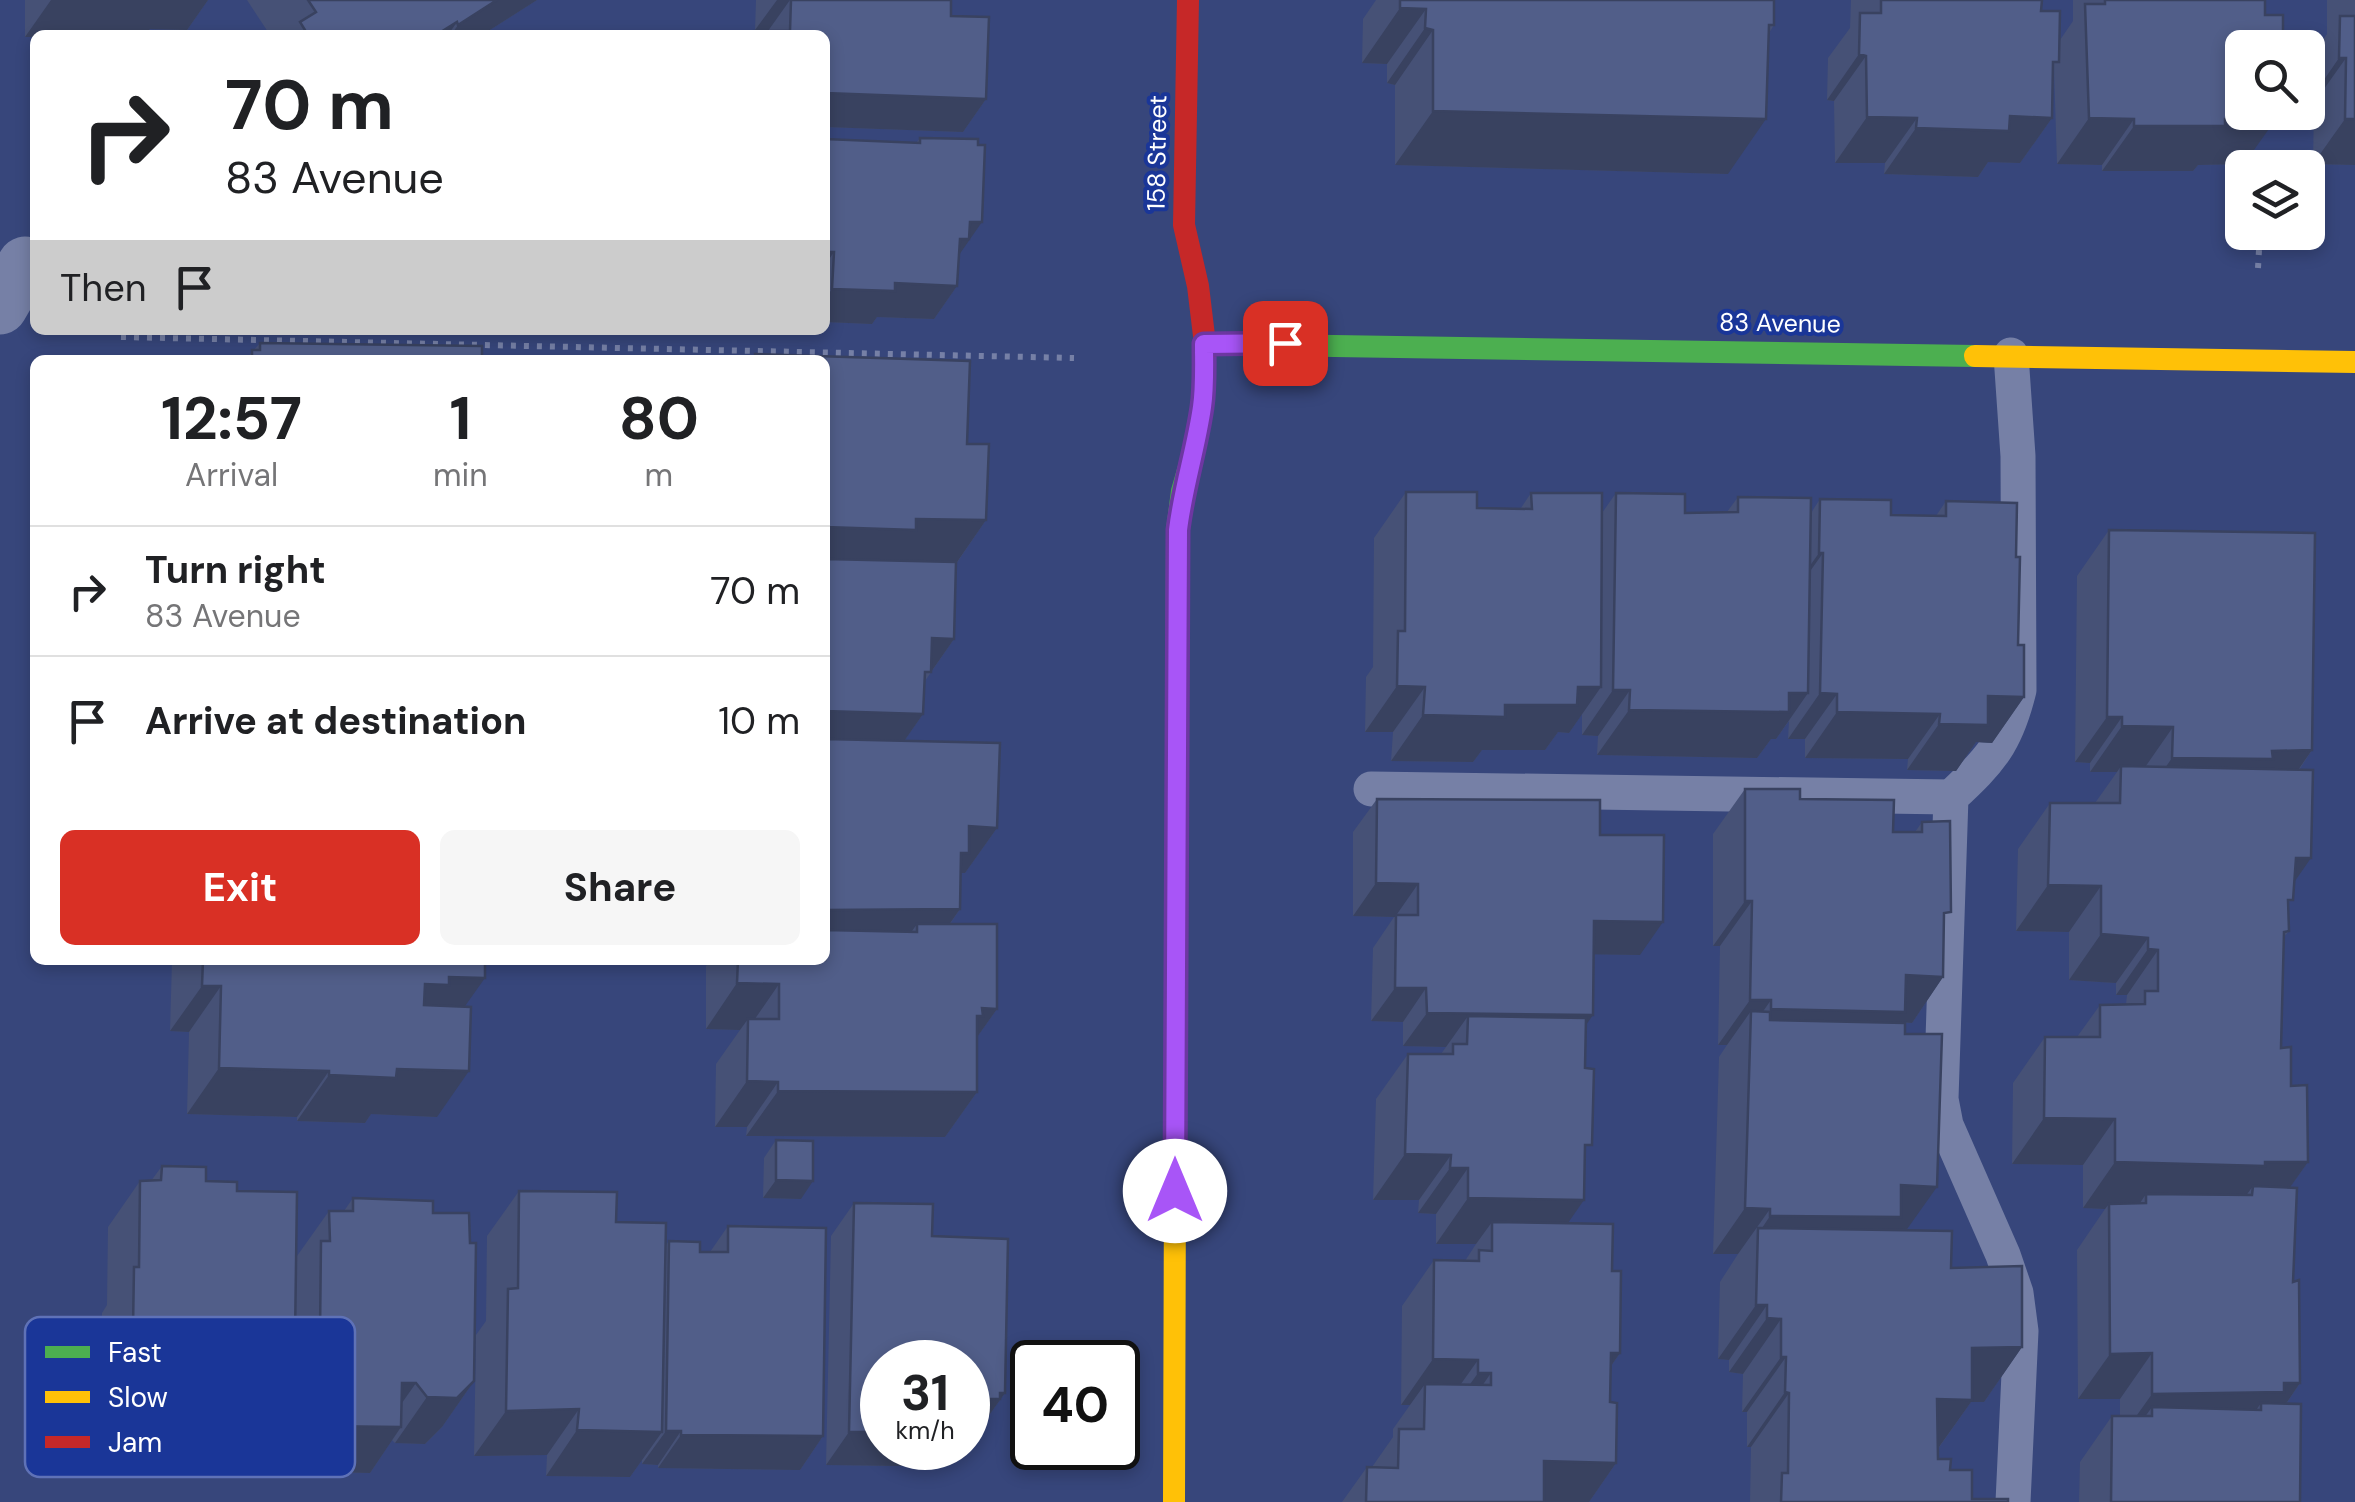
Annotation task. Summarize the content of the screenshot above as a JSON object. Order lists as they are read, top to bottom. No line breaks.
{"streets":{"street":["158 Street","83 Avenue"]},"crossings":[["158 Street","83 Avenue"]],"legend":["Fast","Slow","Jam"],"page":{"turn":["70 m","83 Avenue"],"then":"Then","eta":["12:57","Arrival","1","min","80","m"],"list":[{"name":"Turn right","note":"83 Avenue","value":"70 m"},{"name":"Arrive at destination","value":"10 m"}],"buttons":["Exit","Share"],"speed":"31 km/h","limit":"40"}}
